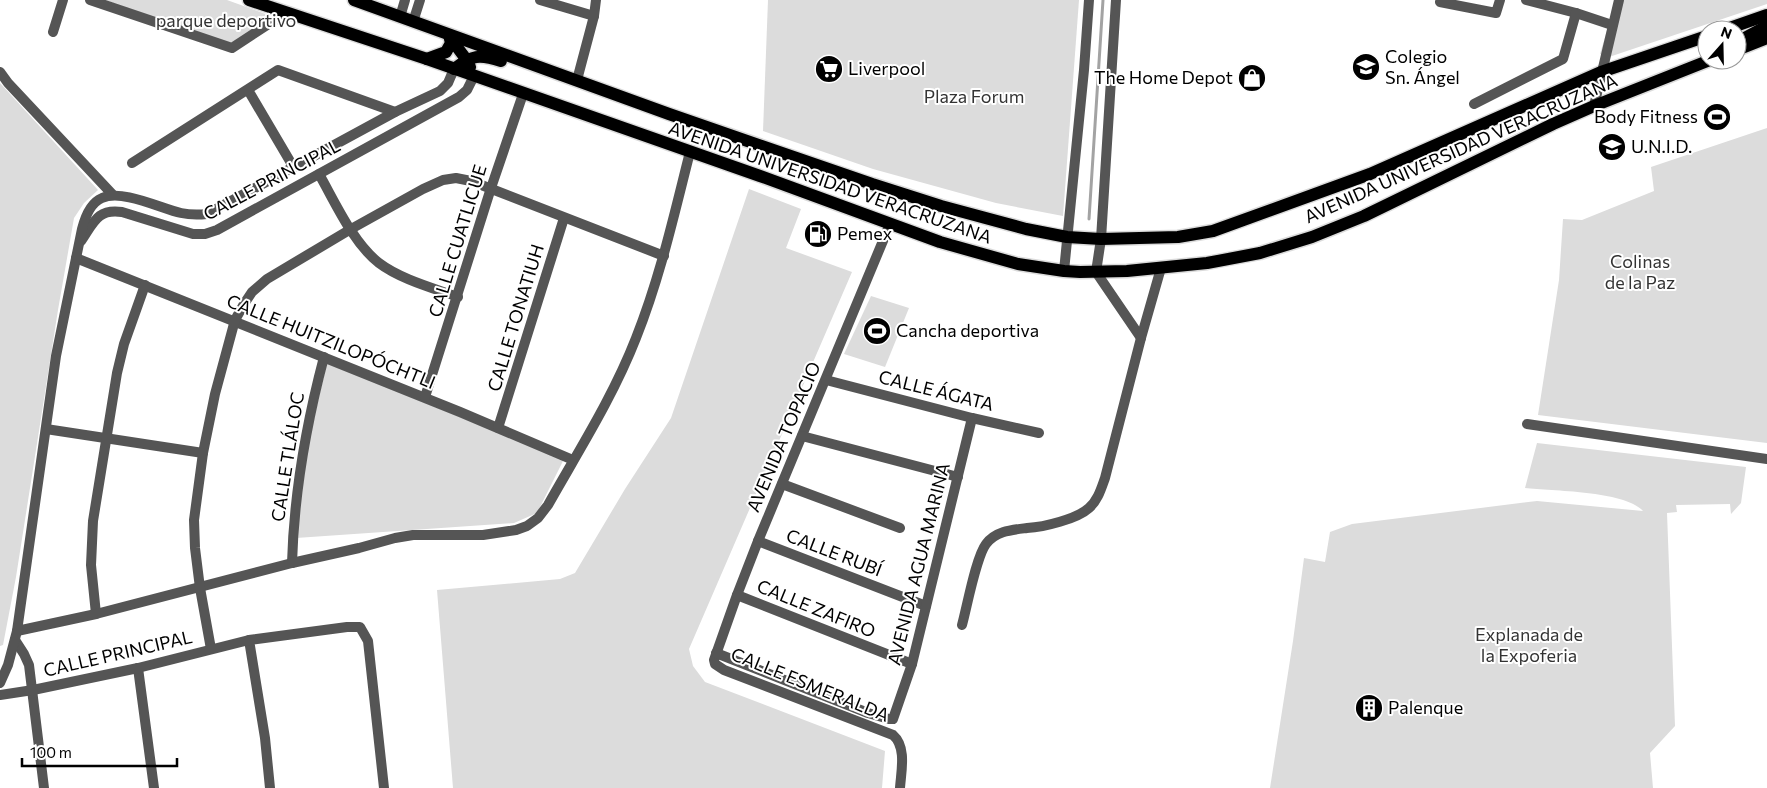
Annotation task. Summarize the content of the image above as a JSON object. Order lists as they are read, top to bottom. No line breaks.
{"streets":{"main road":["AVENIDA UNIVERSIDAD VERACRUZANA"],"street":["CALLE PRINCIPAL","CALLE CUATLICUE","CALLE TONATIUH","CALLE HUITZILOPÓCHTLI","CALLE ÁGATA","AVENIDA TOPACIO","CALLE TLÁLOC","CALLE RUBÍ","AVENIDA AGUA MARINA","CALLE ZAFIRO","CALLE ESMERALDA"]},"crossings":[["AVENIDA UNIVERSIDAD VERACRUZANA","CALLE PRINCIPAL"],["AVENIDA UNIVERSIDAD VERACRUZANA","CALLE CUATLICUE"],["AVENIDA UNIVERSIDAD VERACRUZANA","AVENIDA TOPACIO"],["CALLE PRINCIPAL","CALLE HUITZILOPÓCHTLI"],["CALLE CUATLICUE","CALLE HUITZILOPÓCHTLI"],["CALLE TONATIUH","CALLE HUITZILOPÓCHTLI"],["CALLE HUITZILOPÓCHTLI","CALLE TLÁLOC"],["CALLE ÁGATA","AVENIDA TOPACIO"],["CALLE ÁGATA","AVENIDA AGUA MARINA"],["AVENIDA TOPACIO","CALLE RUBÍ"],["AVENIDA TOPACIO","AVENIDA AGUA MARINA"],["AVENIDA TOPACIO","CALLE ZAFIRO"],["AVENIDA TOPACIO","CALLE ESMERALDA"],["CALLE RUBÍ","AVENIDA AGUA MARINA"],["AVENIDA AGUA MARINA","CALLE ZAFIRO"]],"parks":["parque deportivo","Plaza Forum","Colinas de la Paz","Explanada de la Expoferia"],"places":{"school or university":["Colegio Sn. Ángel","U.N.I.D."],"supermarket":["Liverpool"],"shop":["The Home Depot"],"sports":["Body Fitness","Cancha deportiva"],"fuel station":["Pemex"],"building":["Palenque"]},"scale_bar":"100 m","north":"top"}
